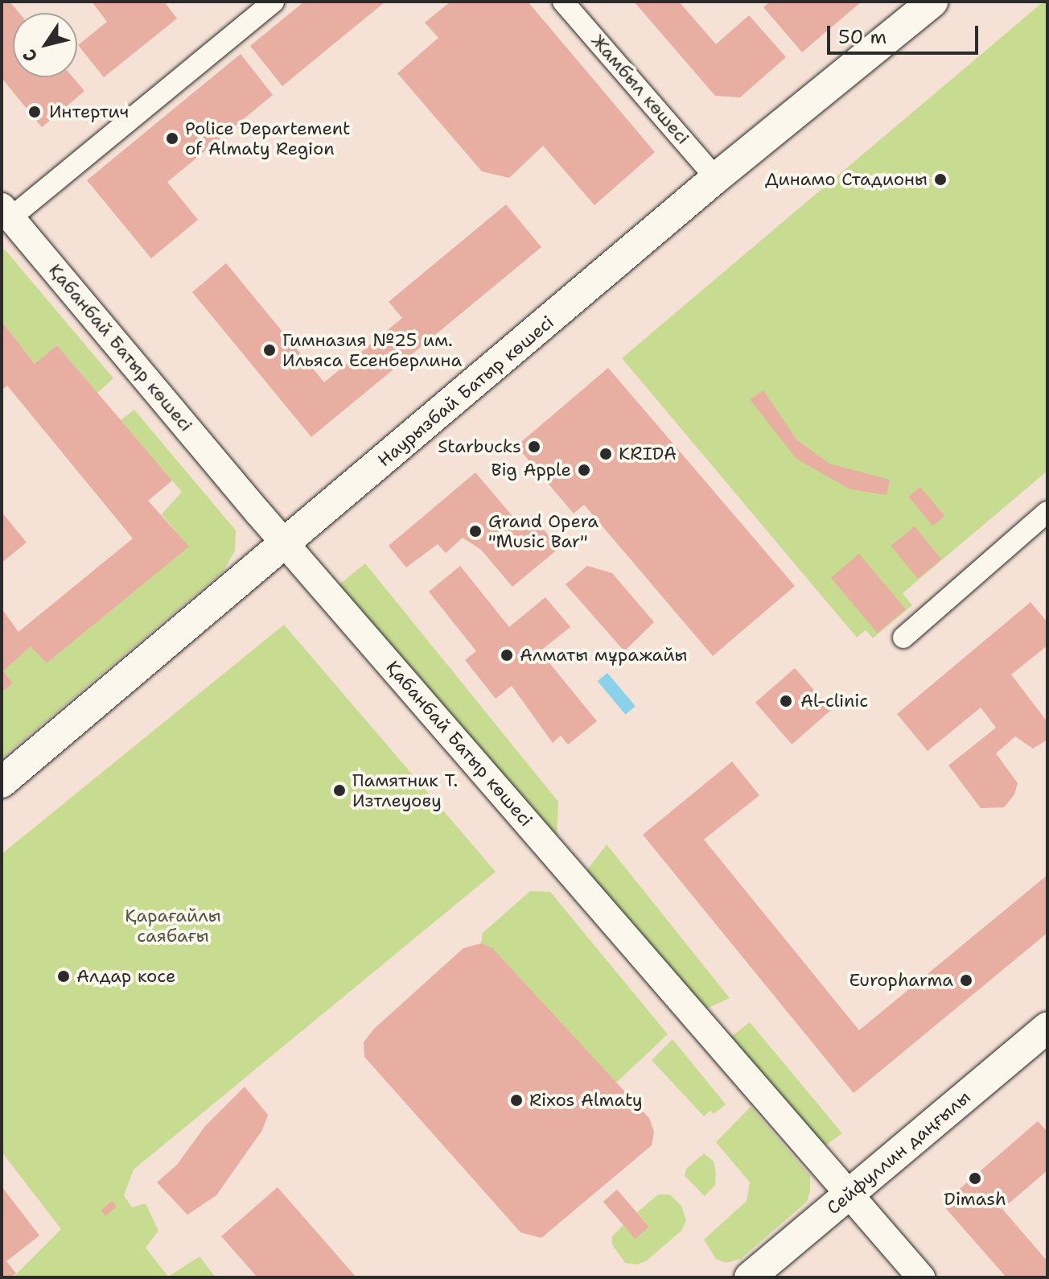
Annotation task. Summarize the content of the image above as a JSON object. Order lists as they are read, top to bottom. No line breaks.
{"streets":{"main road":["Наурызбай Батыр көшесі","Сейфуллин даңғылы"],"street":["Жамбыл көшесі","Қабанбай Батыр көшесі"]},"crossings":[["Жамбыл көшесі","Наурызбай Батыр көшесі"],["Қабанбай Батыр көшесі","Наурызбай Батыр көшесі"],["Қабанбай Батыр көшесі","Сейфуллин даңғылы"]],"parks":["Қарағайлы саябағы"],"places":["Интертич","Police Departement of Almaty Region","Динамо Стадионы","Гимназия №25 им. Ильяса Есенберлина","Starbucks","KRIDA","Big Apple","Grand Opera \"Music Bar\"","Алматы мұражайы","Al-clinic","Памятник Т. Изтлеуову","Алдар косе","Europharma","Rixos Almaty","Dimash"],"scale_bar":"50 m","north":"bottom left"}
